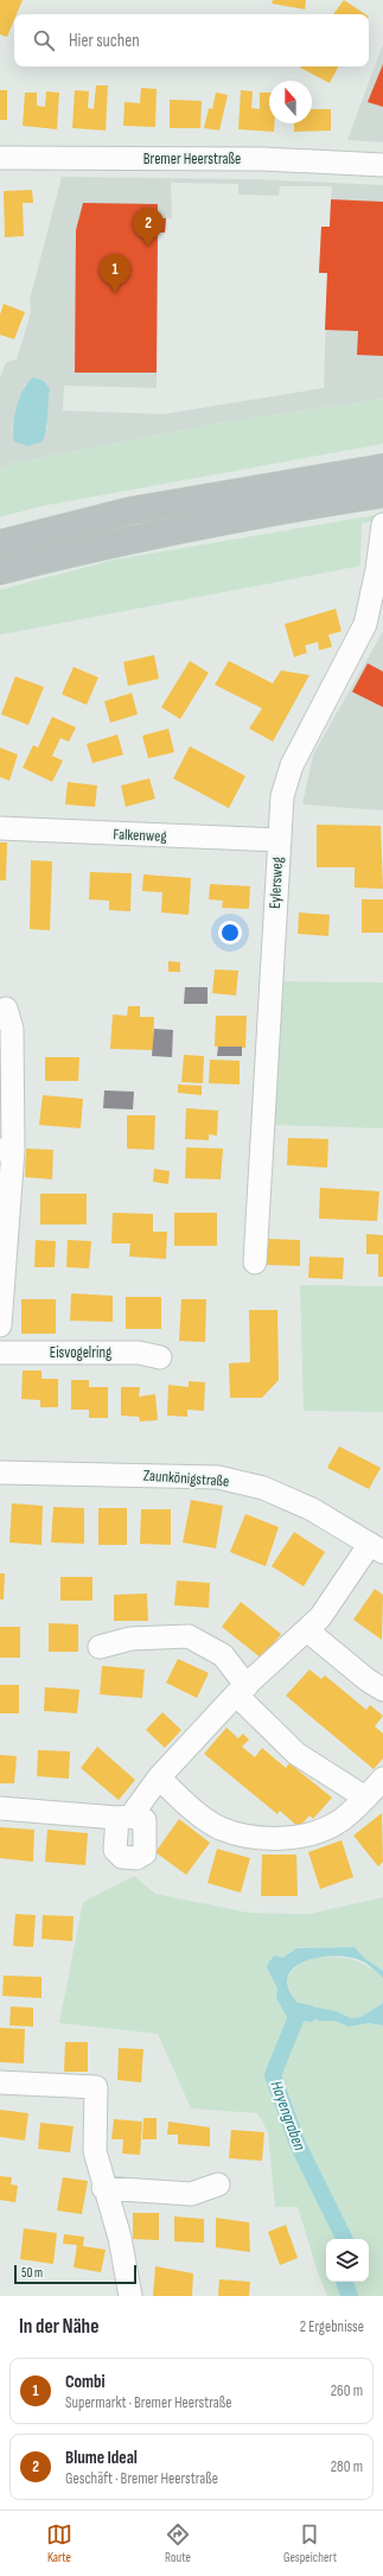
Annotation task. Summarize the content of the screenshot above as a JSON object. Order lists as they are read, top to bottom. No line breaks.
{"streets":{"street":["Bremer Heerstraße","Falkenweg","Eylersweg","Eisvogelring","Zaunkönigstraße"]},"crossings":[["Falkenweg","Eylersweg"]],"water":["Hayengraben"],"scale_bar":"50 m","north":"top","page":{"search":"Hier suchen","pins":["2","1"],"scale":"50 m","heading":["In der Nähe","2 Ergebnisse"],"list":[{"mark":"1","name":"Combi","note":"Supermarkt · Bremer Heerstraße","value":"260 m"},{"mark":"2","name":"Blume Ideal","note":"Geschäft · Bremer Heerstraße","value":"280 m"}],"nav":["Karte","Route","Gespeichert"]}}
